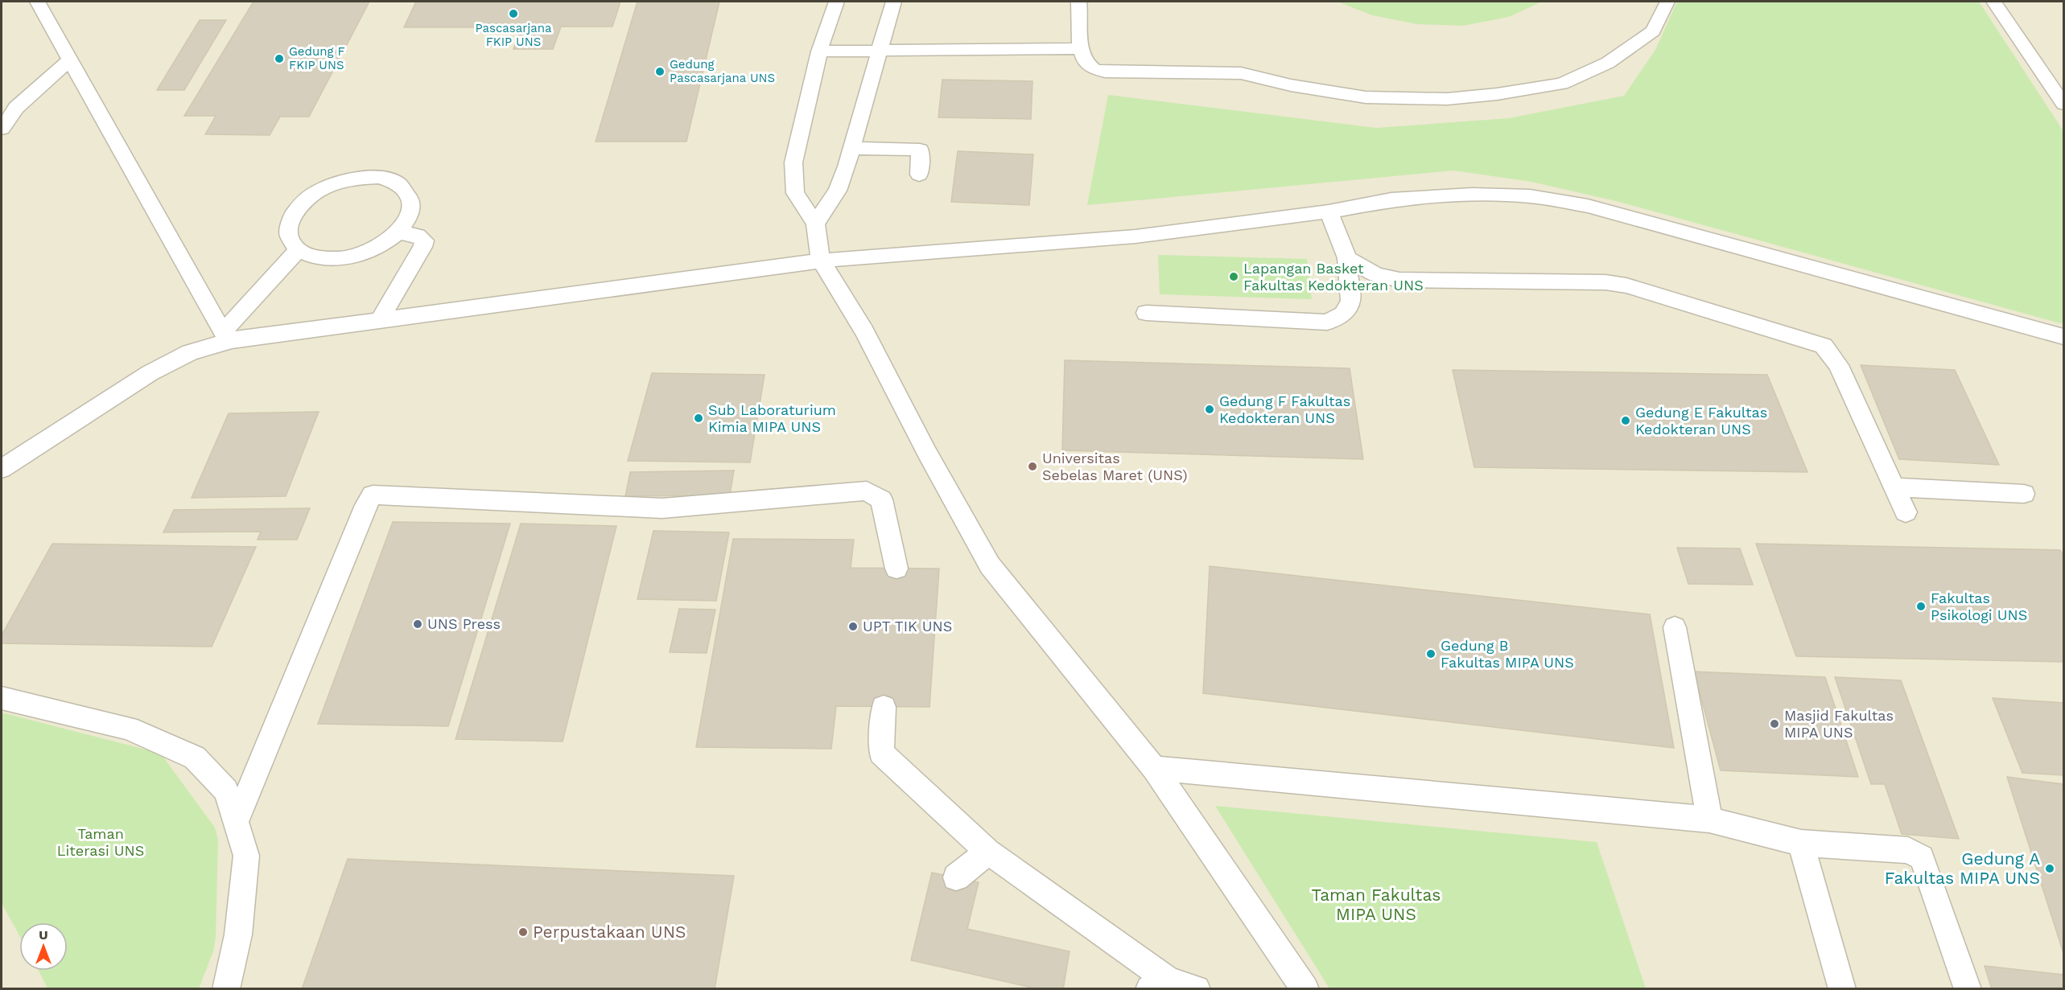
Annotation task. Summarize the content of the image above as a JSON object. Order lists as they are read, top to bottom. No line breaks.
{"parks":["Taman Literasi UNS","Taman Fakultas MIPA UNS"],"places":["Pascasarjana FKIP UNS","Gedung F FKIP UNS","Gedung Pascasarjana UNS","Lapangan Basket Fakultas Kedokteran UNS","Gedung F Fakultas Kedokteran UNS","Sub Laboraturium Kimia MIPA UNS","Gedung E Fakultas Kedokteran UNS","Universitas Sebelas Maret (UNS)","Fakultas Psikologi UNS","UNS Press","UPT TIK UNS","Gedung B Fakultas MIPA UNS","Masjid Fakultas MIPA UNS","Gedung A Fakultas MIPA UNS","Perpustakaan UNS"],"north":"top"}
